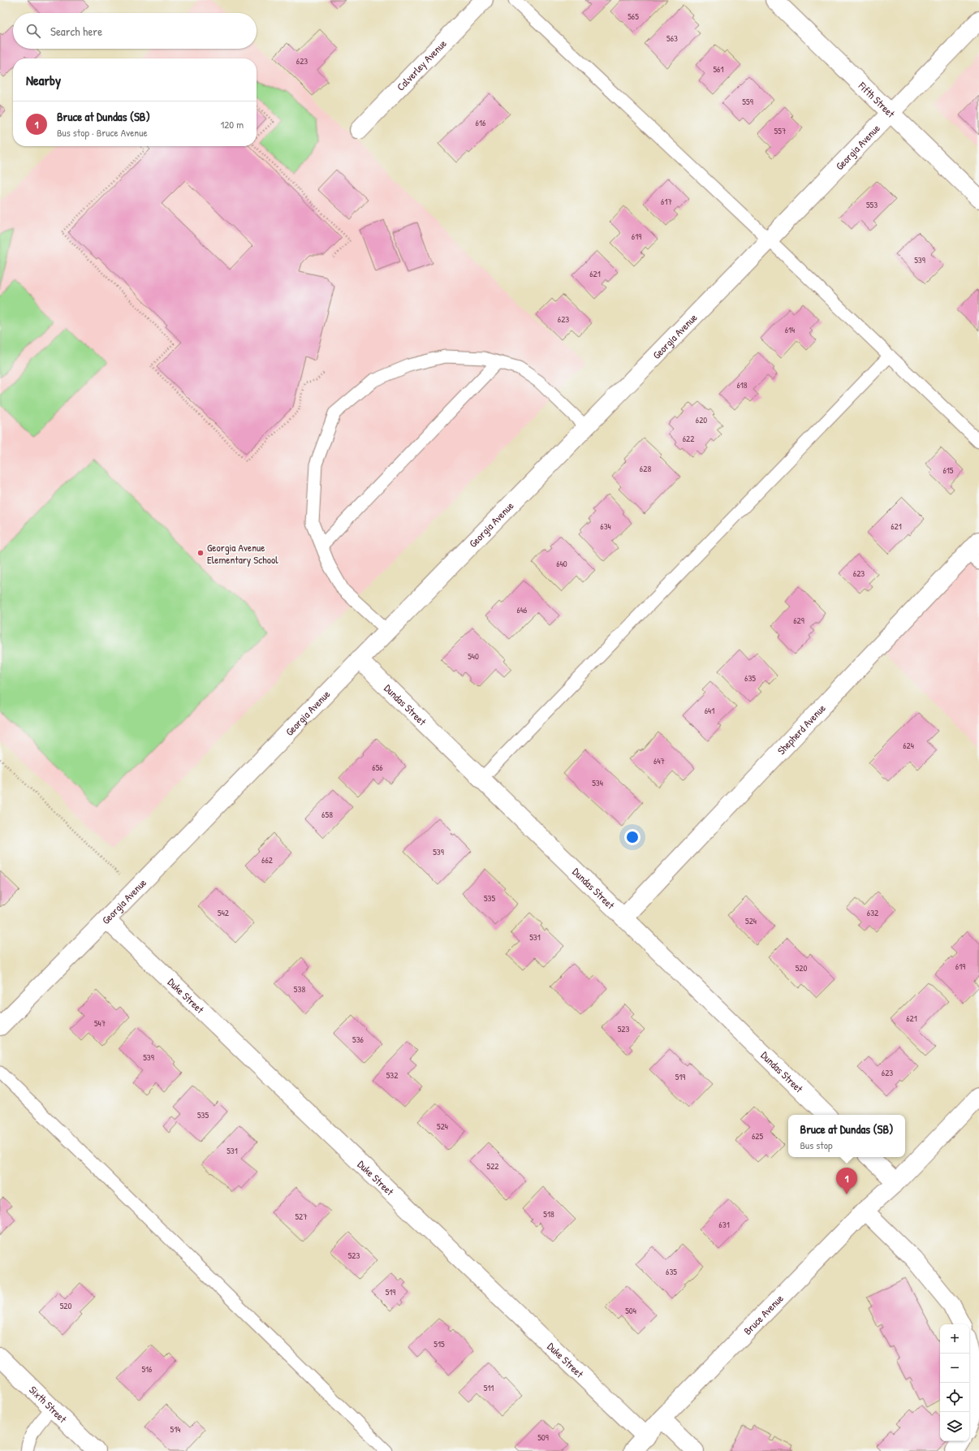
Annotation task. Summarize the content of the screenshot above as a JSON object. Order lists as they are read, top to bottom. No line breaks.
{"streets":{"street":["Calverley Avenue","Fifth Street","Georgia Avenue","Dundas Street","Shepherd Avenue","Duke Street","Bruce Avenue","Sixth Street"]},"crossings":[["Fifth Street","Georgia Avenue"],["Georgia Avenue","Dundas Street"],["Georgia Avenue","Duke Street"],["Dundas Street","Shepherd Avenue"],["Duke Street","Bruce Avenue"]],"places":["Georgia Avenue Elementary School"],"house_numbers":["565","563","623","561","559","616","557","617","553","619","539","621","623","614","618","620","622","628","615","634","621","640","623","646","629","540","635","641","624","647","656","534","658","539","662","535","542","632","524","531","619","520","538","621","547","523","536","539","623","532","519","535","524","625","531","522","518","527","631","523","635","519","520","504","515","516","511","514","509"],"page":{"search":"Search here","heading":"Nearby","list":[{"mark":"1","name":"Bruce at Dundas (SB)","note":"Bus stop · Bruce Avenue","value":"120 m"}],"popup":["Bruce at Dundas (SB)","Bus stop"],"pins":"1","map_buttons":["+","−"]}}
